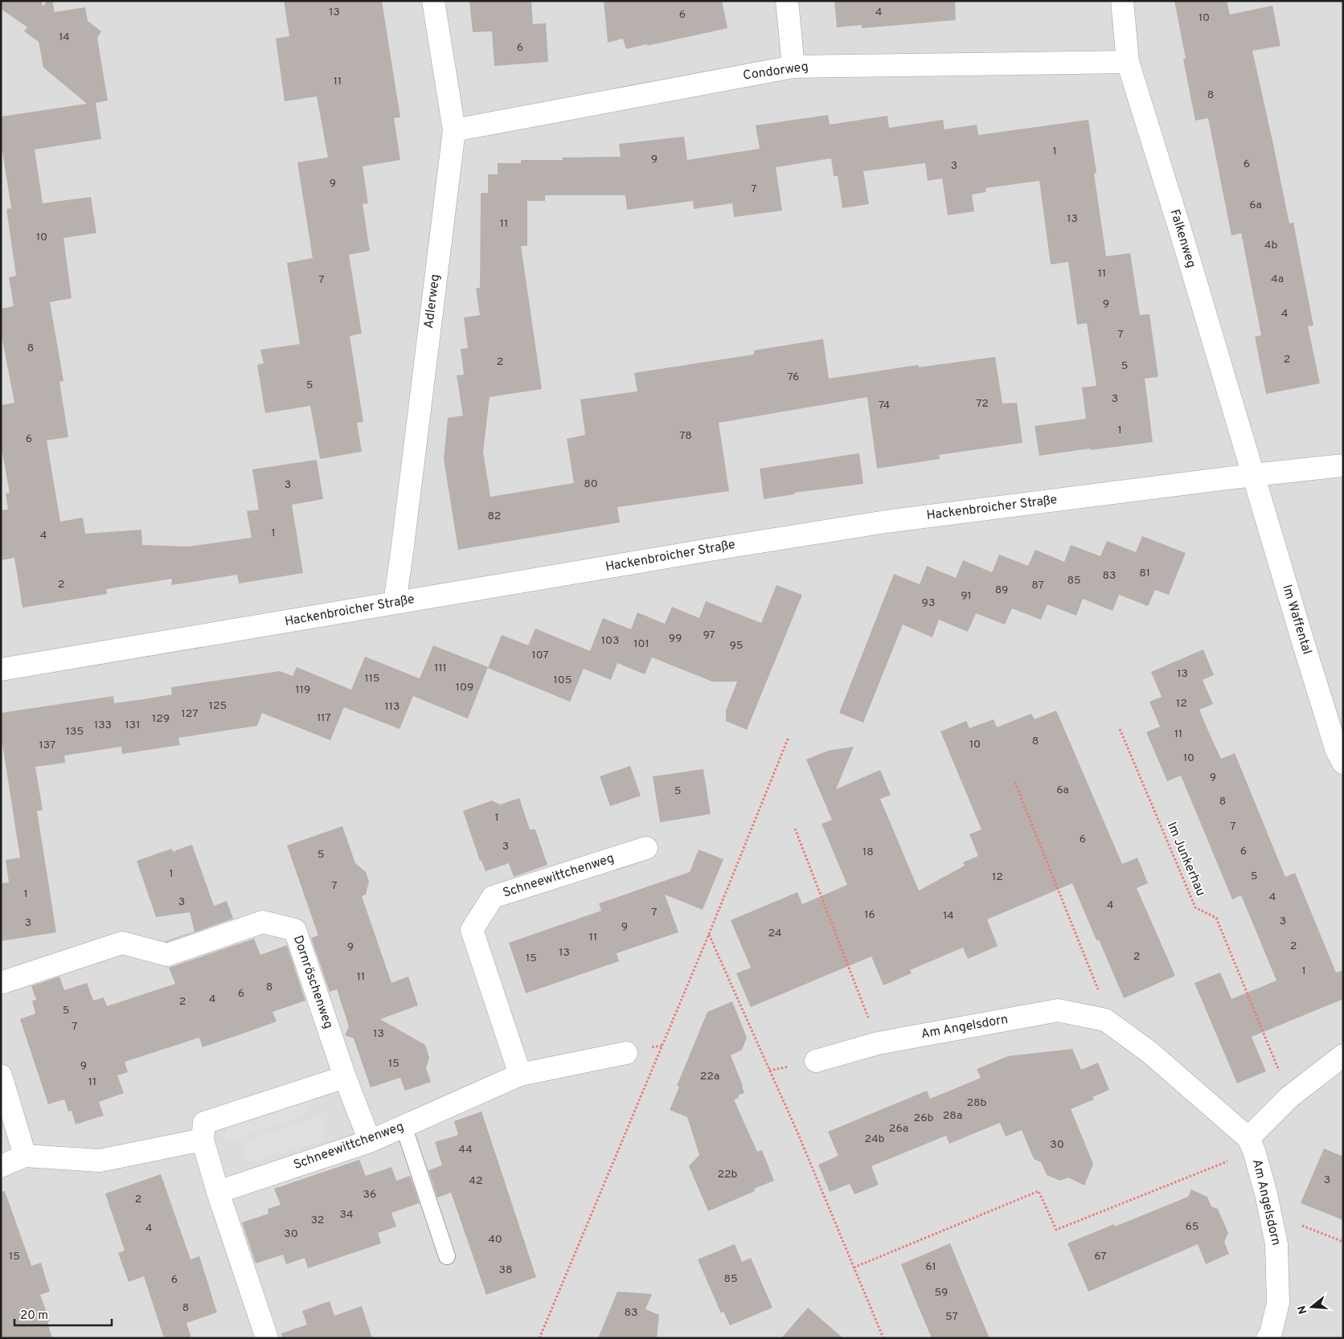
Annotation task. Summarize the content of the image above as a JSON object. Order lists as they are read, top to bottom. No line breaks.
{"streets":{"street":["Condorweg","Falkenweg","Adlerweg","Hackenbroicher Straße","Im Waffental","Schneewittchenweg","Dornröschenweg","Am Angelsdorn"],"path":["Im Junkerhau"]},"crossings":[["Condorweg","Falkenweg"],["Condorweg","Adlerweg"],["Falkenweg","Hackenbroicher Straße"],["Falkenweg","Im Waffental"],["Adlerweg","Hackenbroicher Straße"],["Hackenbroicher Straße","Im Waffental"],["Schneewittchenweg","Dornröschenweg"]],"house_numbers":["13","4","6","10","14","6","11","8","1","9","6","3","9","7","6a","13","11","10","4b","11","4a","7","9","4","7","8","2","2","5","76","5","3","72","74","1","78","6","80","3","82","1","4","81","83","85","2","87","89","91","93","97","99","103","101","95","107","111","13","115","105","109","119","12","125","113","127","117","129","133","131","135","11","8","10","137","10","9","6a","5","8","1","7","6","3","6","18","5","1","5","12","7","1","4","3","4","7","16","14","3","3","9","24","11","2","9","13","2","15","1","11","8","6","4","2","5","7","13","15","9","22a","11","28b","28a","26b","26a","24b","30","44","22b","3","42","36","2","34","32","65","4","30","40","15","67","61","38","85","6","59","8","83","57"],"scale_bar":"20 m","north":"left"}
